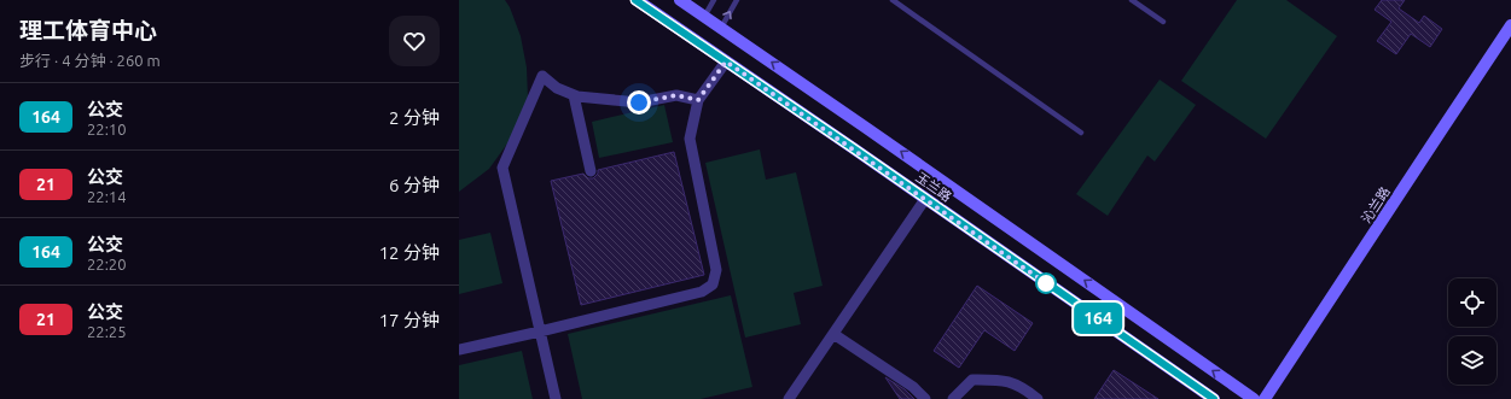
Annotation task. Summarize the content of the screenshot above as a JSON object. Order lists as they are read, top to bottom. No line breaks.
{"streets":{"street":["玉兰路","沁兰路"]},"lines":["bus line 164"],"page":{"heading":["理工体育中心","步行 · 4 分钟 · 260 m"],"on_map":"164","list":[{"mark":"164","name":"公交","note":"22:10","value":"2 分钟"},{"mark":"21","name":"公交","note":"22:14","value":"6 分钟"},{"mark":"164","name":"公交","note":"22:20","value":"12 分钟"},{"mark":"21","name":"公交","note":"22:25","value":"17 分钟"}]}}
